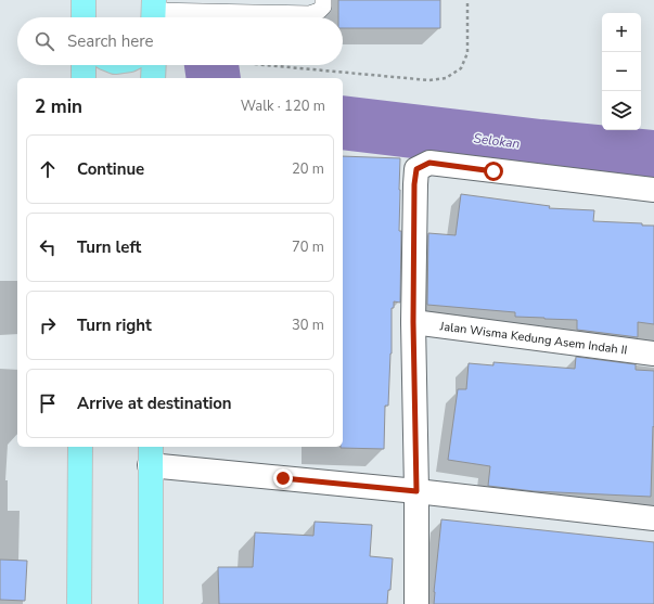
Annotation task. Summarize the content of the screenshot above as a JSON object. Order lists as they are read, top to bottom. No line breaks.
{"streets":{"street":["Jalan Wisma Kedung Asem Indah II"]},"water":["Selokan"],"page":{"map_buttons":["+","−"],"search":"Search here","heading":["2 min","Walk · 120 m"],"list":[["Continue","20 m"],["Turn left","70 m"],["Turn right","30 m"],"Arrive at destination"]}}
